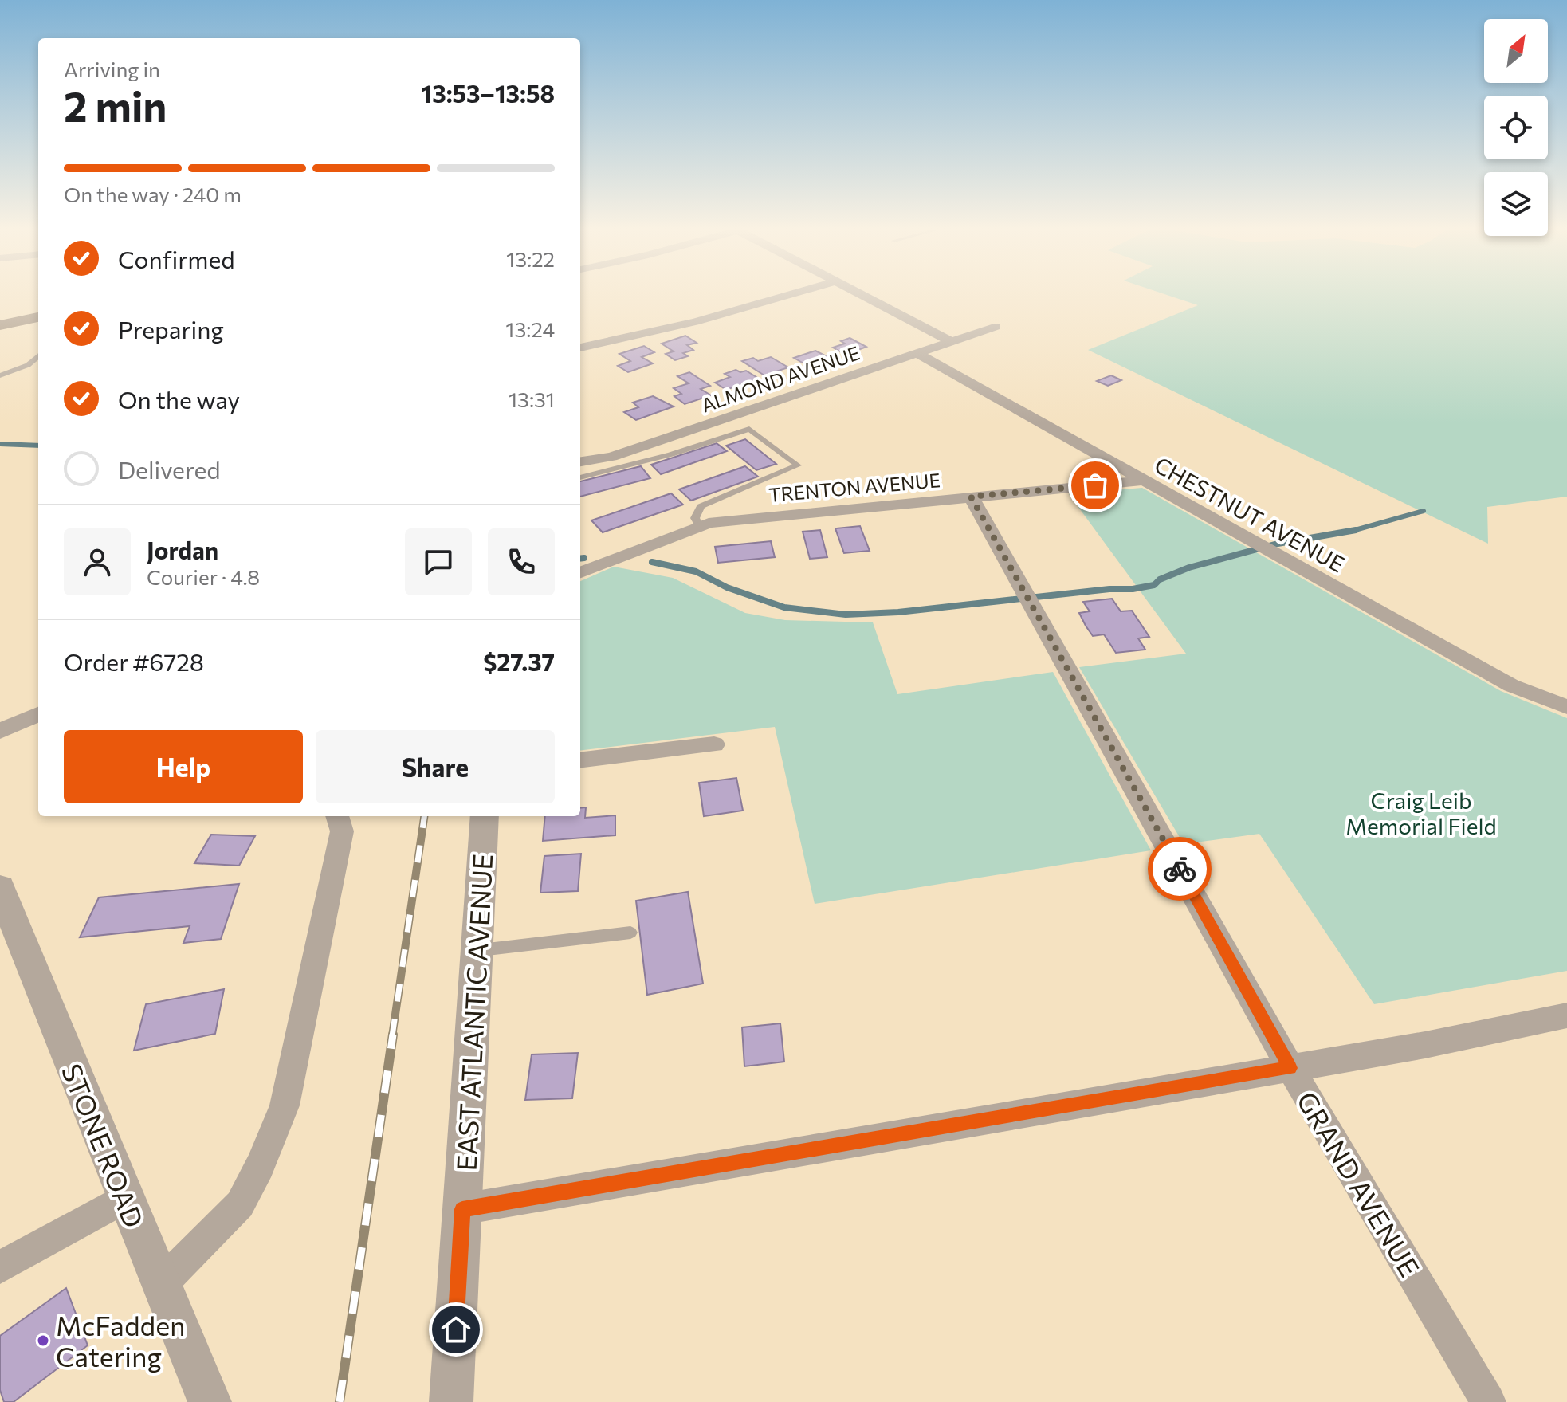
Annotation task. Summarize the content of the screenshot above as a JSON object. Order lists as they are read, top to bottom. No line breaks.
{"streets":{"street":["ALMOND AVENUE","TRENTON AVENUE","CHESTNUT AVENUE","EAST ATLANTIC AVENUE","STONE ROAD","GRAND AVENUE"]},"crossings":[["ALMOND AVENUE","CHESTNUT AVENUE"],["TRENTON AVENUE","CHESTNUT AVENUE"],["TRENTON AVENUE","GRAND AVENUE"]],"parks":["Craig Leib Memorial Field"],"places":["McFadden Catering"],"north":"top right","page":{"heading":["2 min","Arriving in","13:53–13:58"],"panel":["Jordan","Courier · 4.8","Order #6728","$27.37"],"bar":"On the way · 240 m","list":[["Confirmed","13:22"],["Preparing","13:24"],["On the way","13:31"],"Delivered"],"buttons":["Help","Share"]}}
